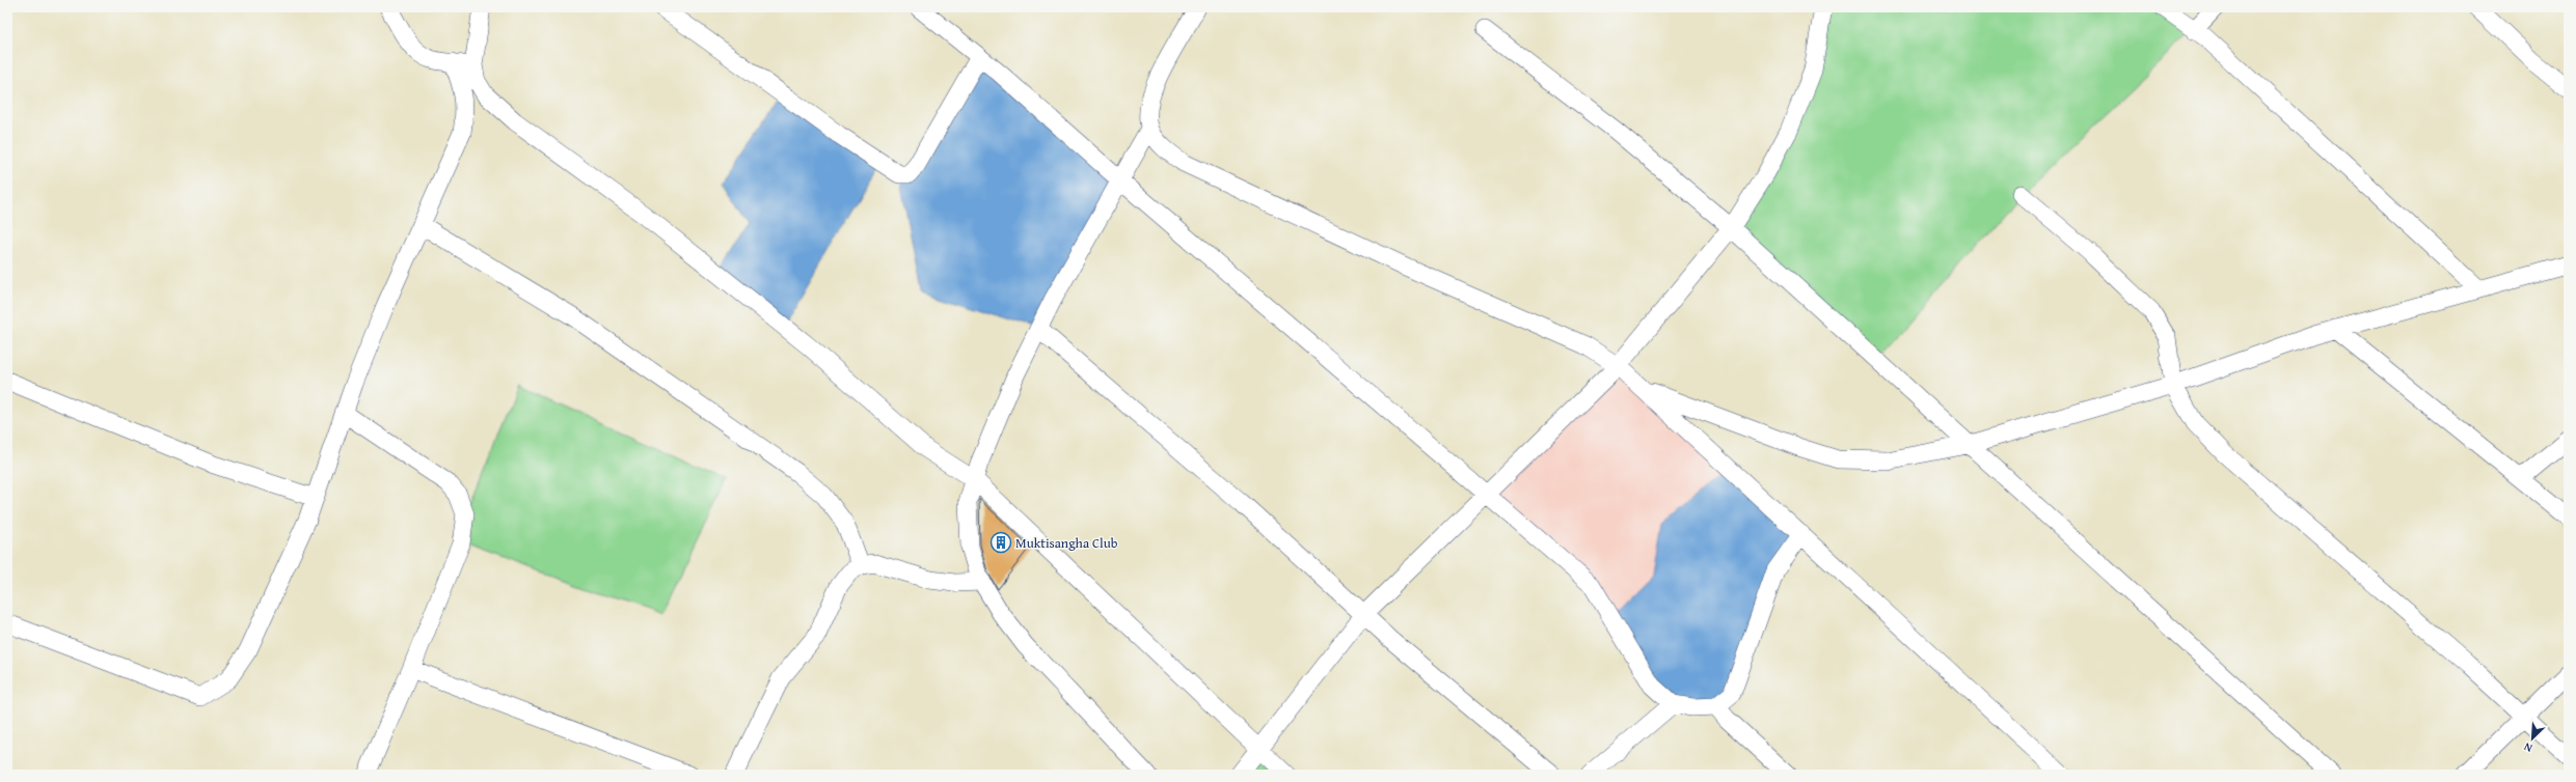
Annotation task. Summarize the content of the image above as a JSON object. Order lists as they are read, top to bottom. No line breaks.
{"places":{"building":["Muktisangha Club"]},"north":"bottom left"}
